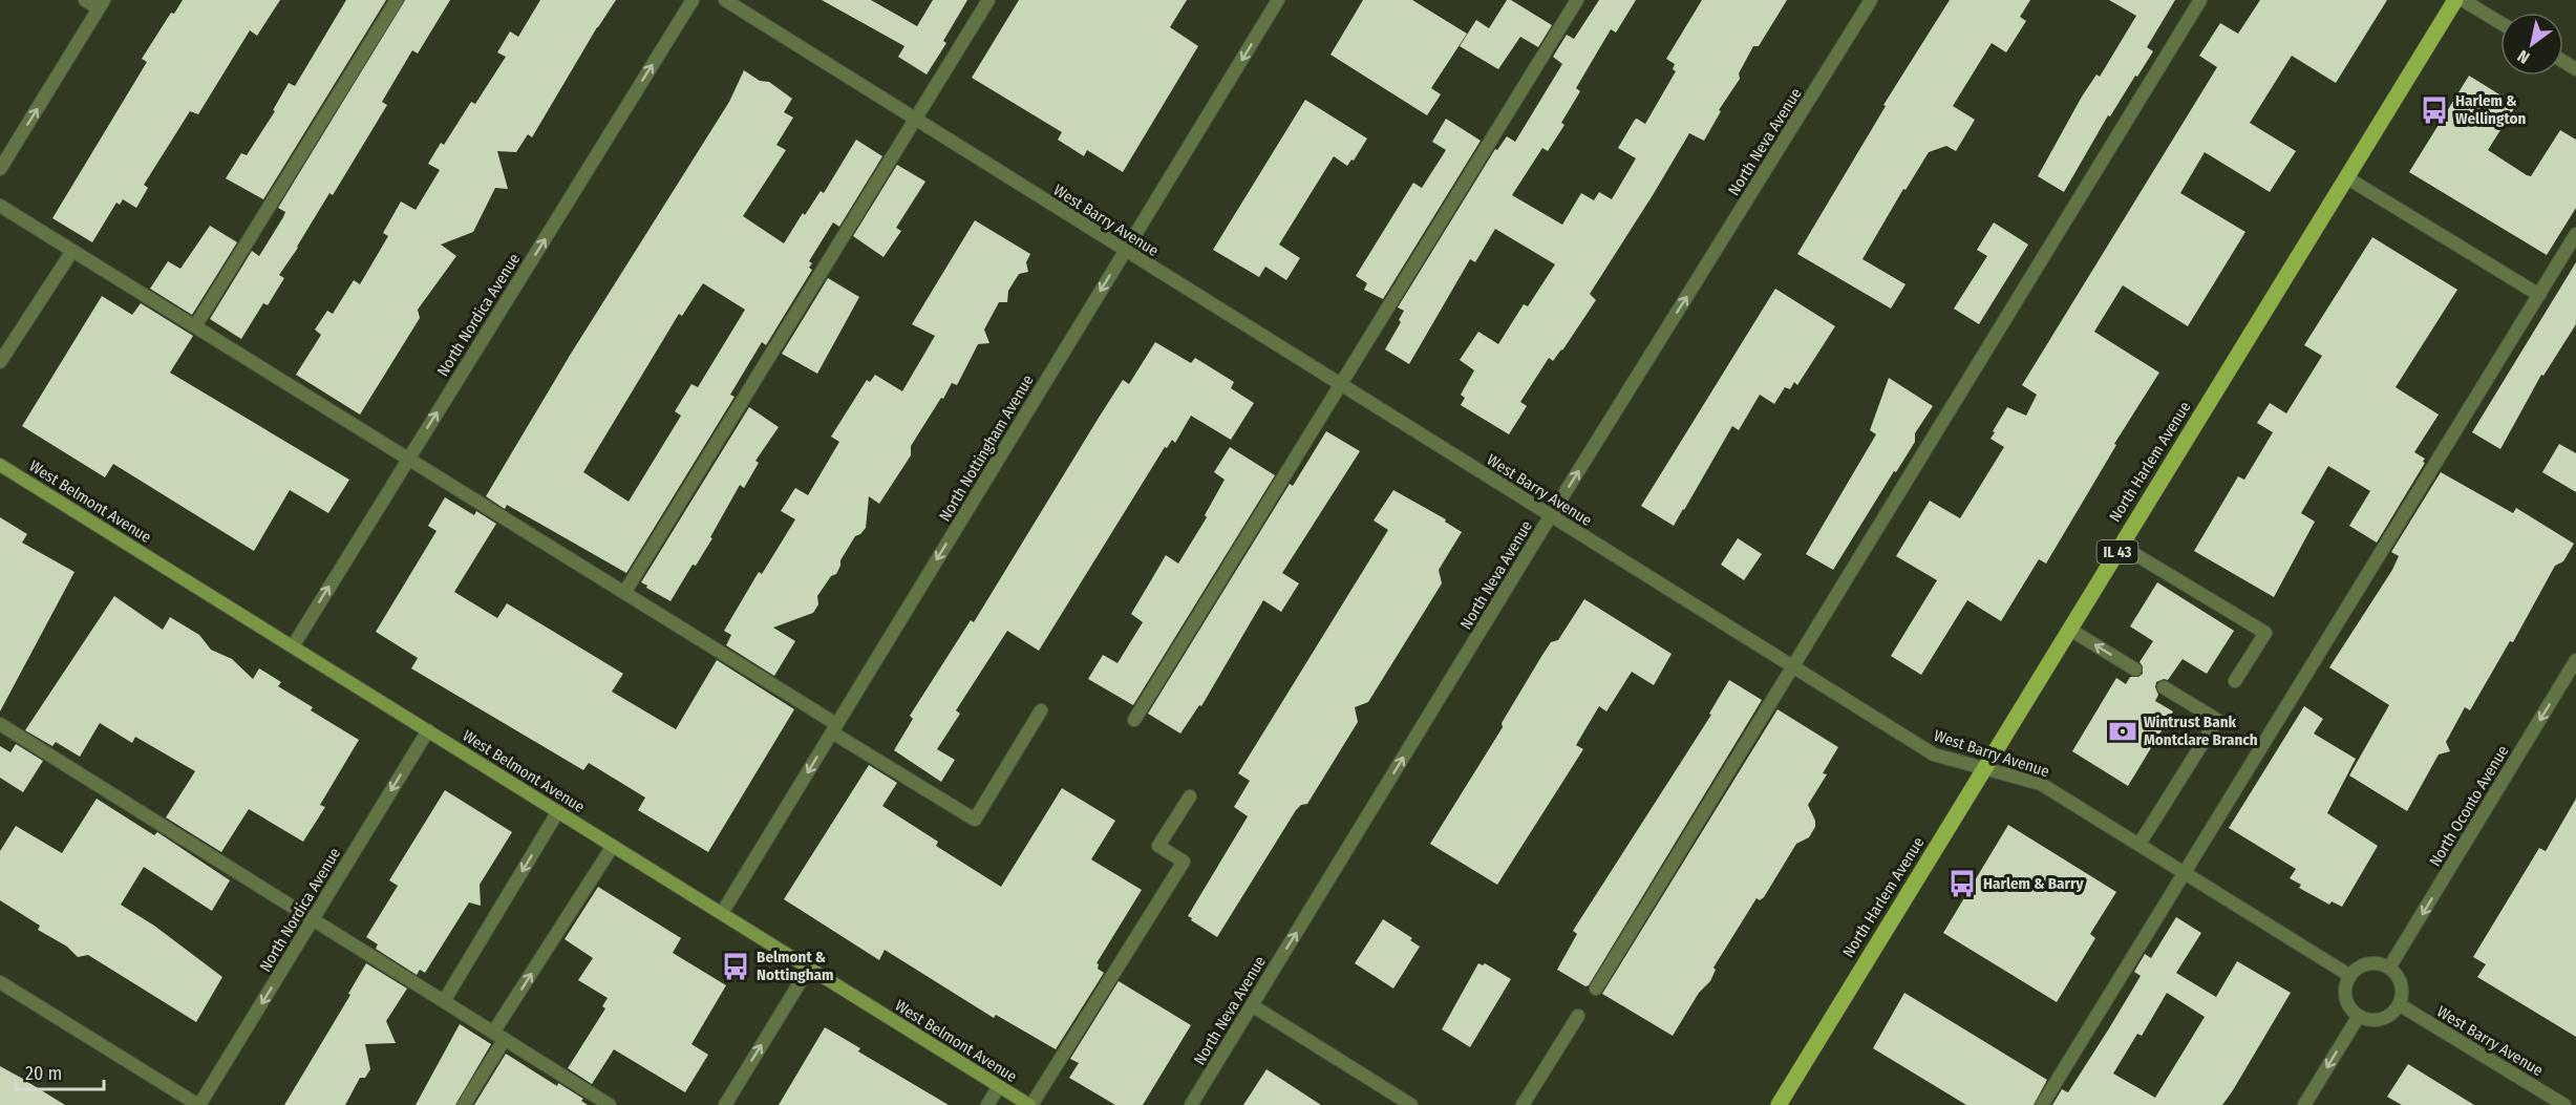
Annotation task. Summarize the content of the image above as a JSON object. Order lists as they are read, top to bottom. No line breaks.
{"streets":{"main road":["North Harlem Avenue","West Belmont Avenue","IL 43"],"street":["North Neva Avenue","West Barry Avenue","North Nordica Avenue","North Nottingham Avenue","North Oconto Avenue"]},"crossings":[["North Neva Avenue","West Barry Avenue"],["West Barry Avenue","North Nottingham Avenue"],["West Barry Avenue","North Harlem Avenue"],["West Barry Avenue","North Oconto Avenue"],["North Nordica Avenue","West Belmont Avenue"],["North Nottingham Avenue","West Belmont Avenue"]],"one_way":["North Neva Avenue","North Nottingham Avenue","North Oconto Avenue"],"places":{"bus stop":["Harlem & Wellington","Harlem & Barry","Belmont & Nottingham"],"bank":["Wintrust Bank Montclare Branch"]},"scale_bar":"20 m","north":"bottom left"}
